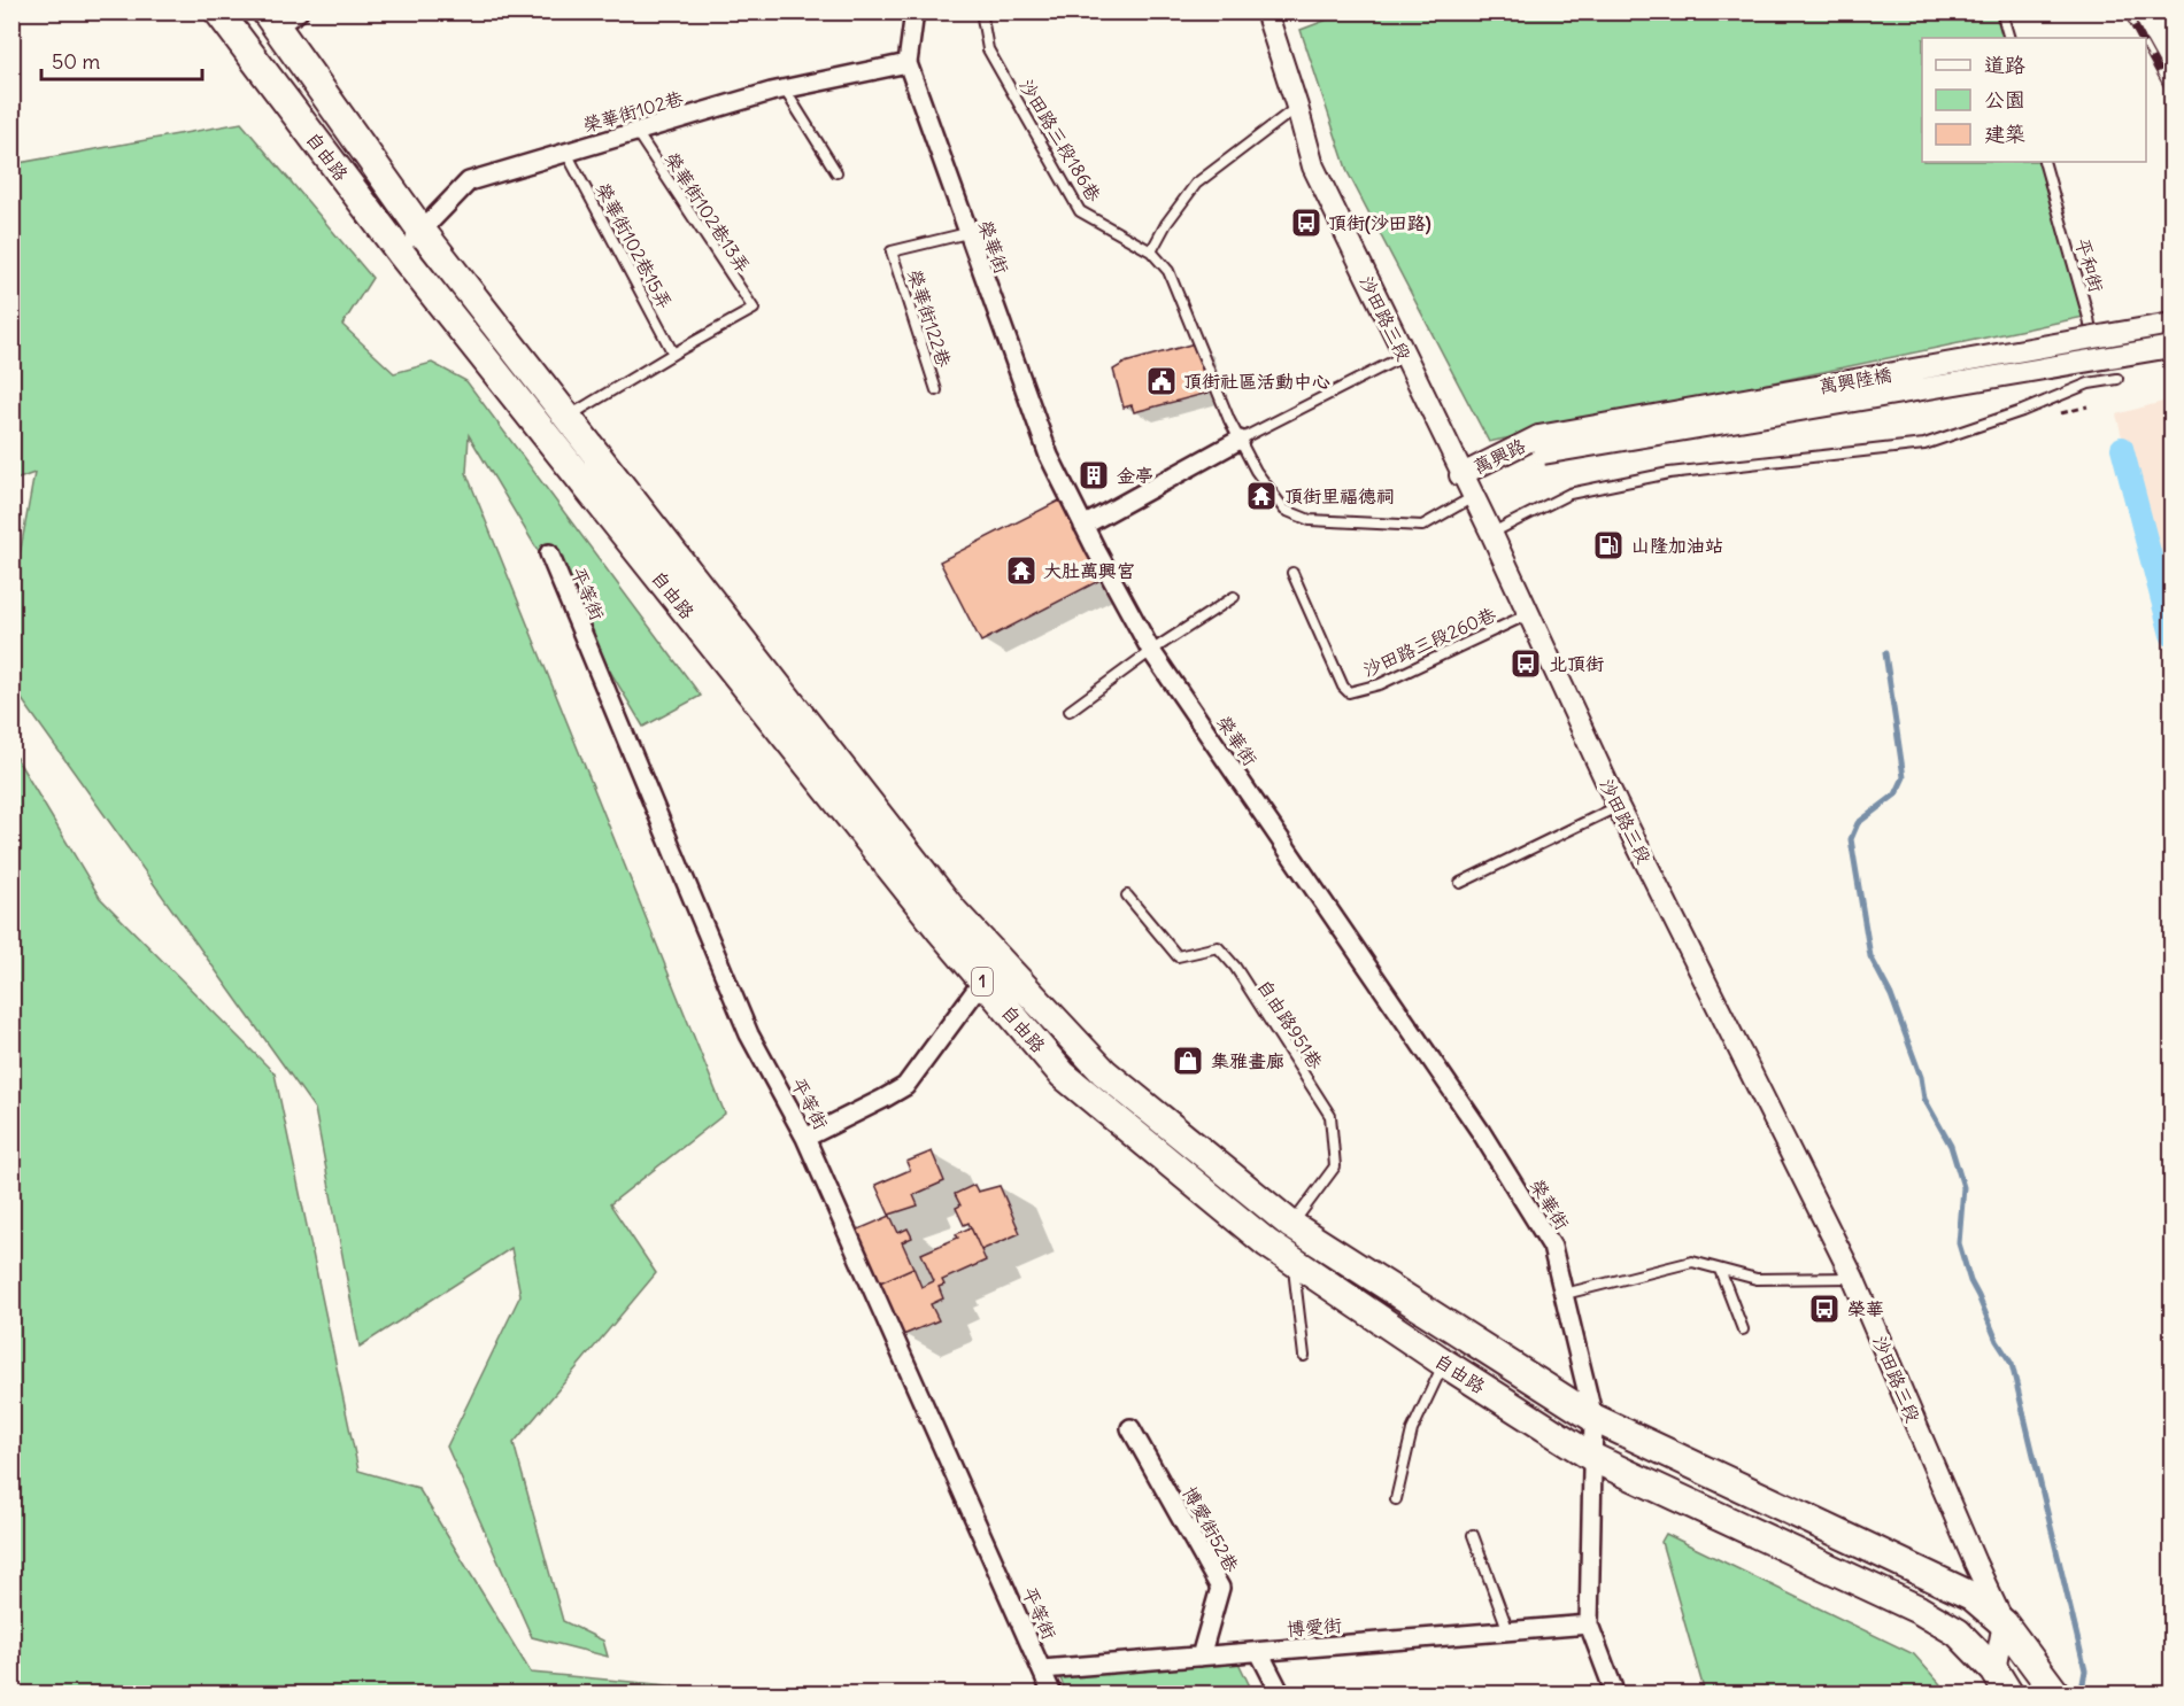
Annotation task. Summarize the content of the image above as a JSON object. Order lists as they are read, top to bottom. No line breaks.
{"streets":{"main road":["自由路","沙田路三段","1"],"street":["榮華街102巷","榮華街","萬興陸橋","萬興路","平等街","博愛街52巷","博愛街"],"lane":["沙田路三段186巷","榮華街102巷13弄","榮華街102巷15弄","平和街","榮華街122巷","沙田路三段260巷","自由路951巷"]},"crossings":[["榮華街102巷","自由路"],["榮華街102巷","榮華街102巷13弄"],["榮華街102巷","榮華街102巷15弄"],["榮華街102巷","榮華街"],["自由路","榮華街"],["自由路","沙田路三段"],["自由路","1"],["自由路","自由路951巷"],["榮華街102巷13弄","榮華街102巷15弄"],["榮華街","榮華街122巷"],["榮華街","博愛街"],["沙田路三段","萬興路"],["沙田路三段","沙田路三段260巷"],["萬興陸橋","萬興路"],["平等街","博愛街"],["博愛街52巷","博愛街"]],"places":{"bus stop":["頂街(沙田路)","北頂街","榮華"],"public building":["頂街社區活動中心"],"building":["金亭"],"temple":["頂街里福德祠","大肚萬興宮"],"fuel station":["山隆加油站"],"shop":["集雅畫廊"]},"legend":["道路","公園","建築"],"scale_bar":"50 m"}
